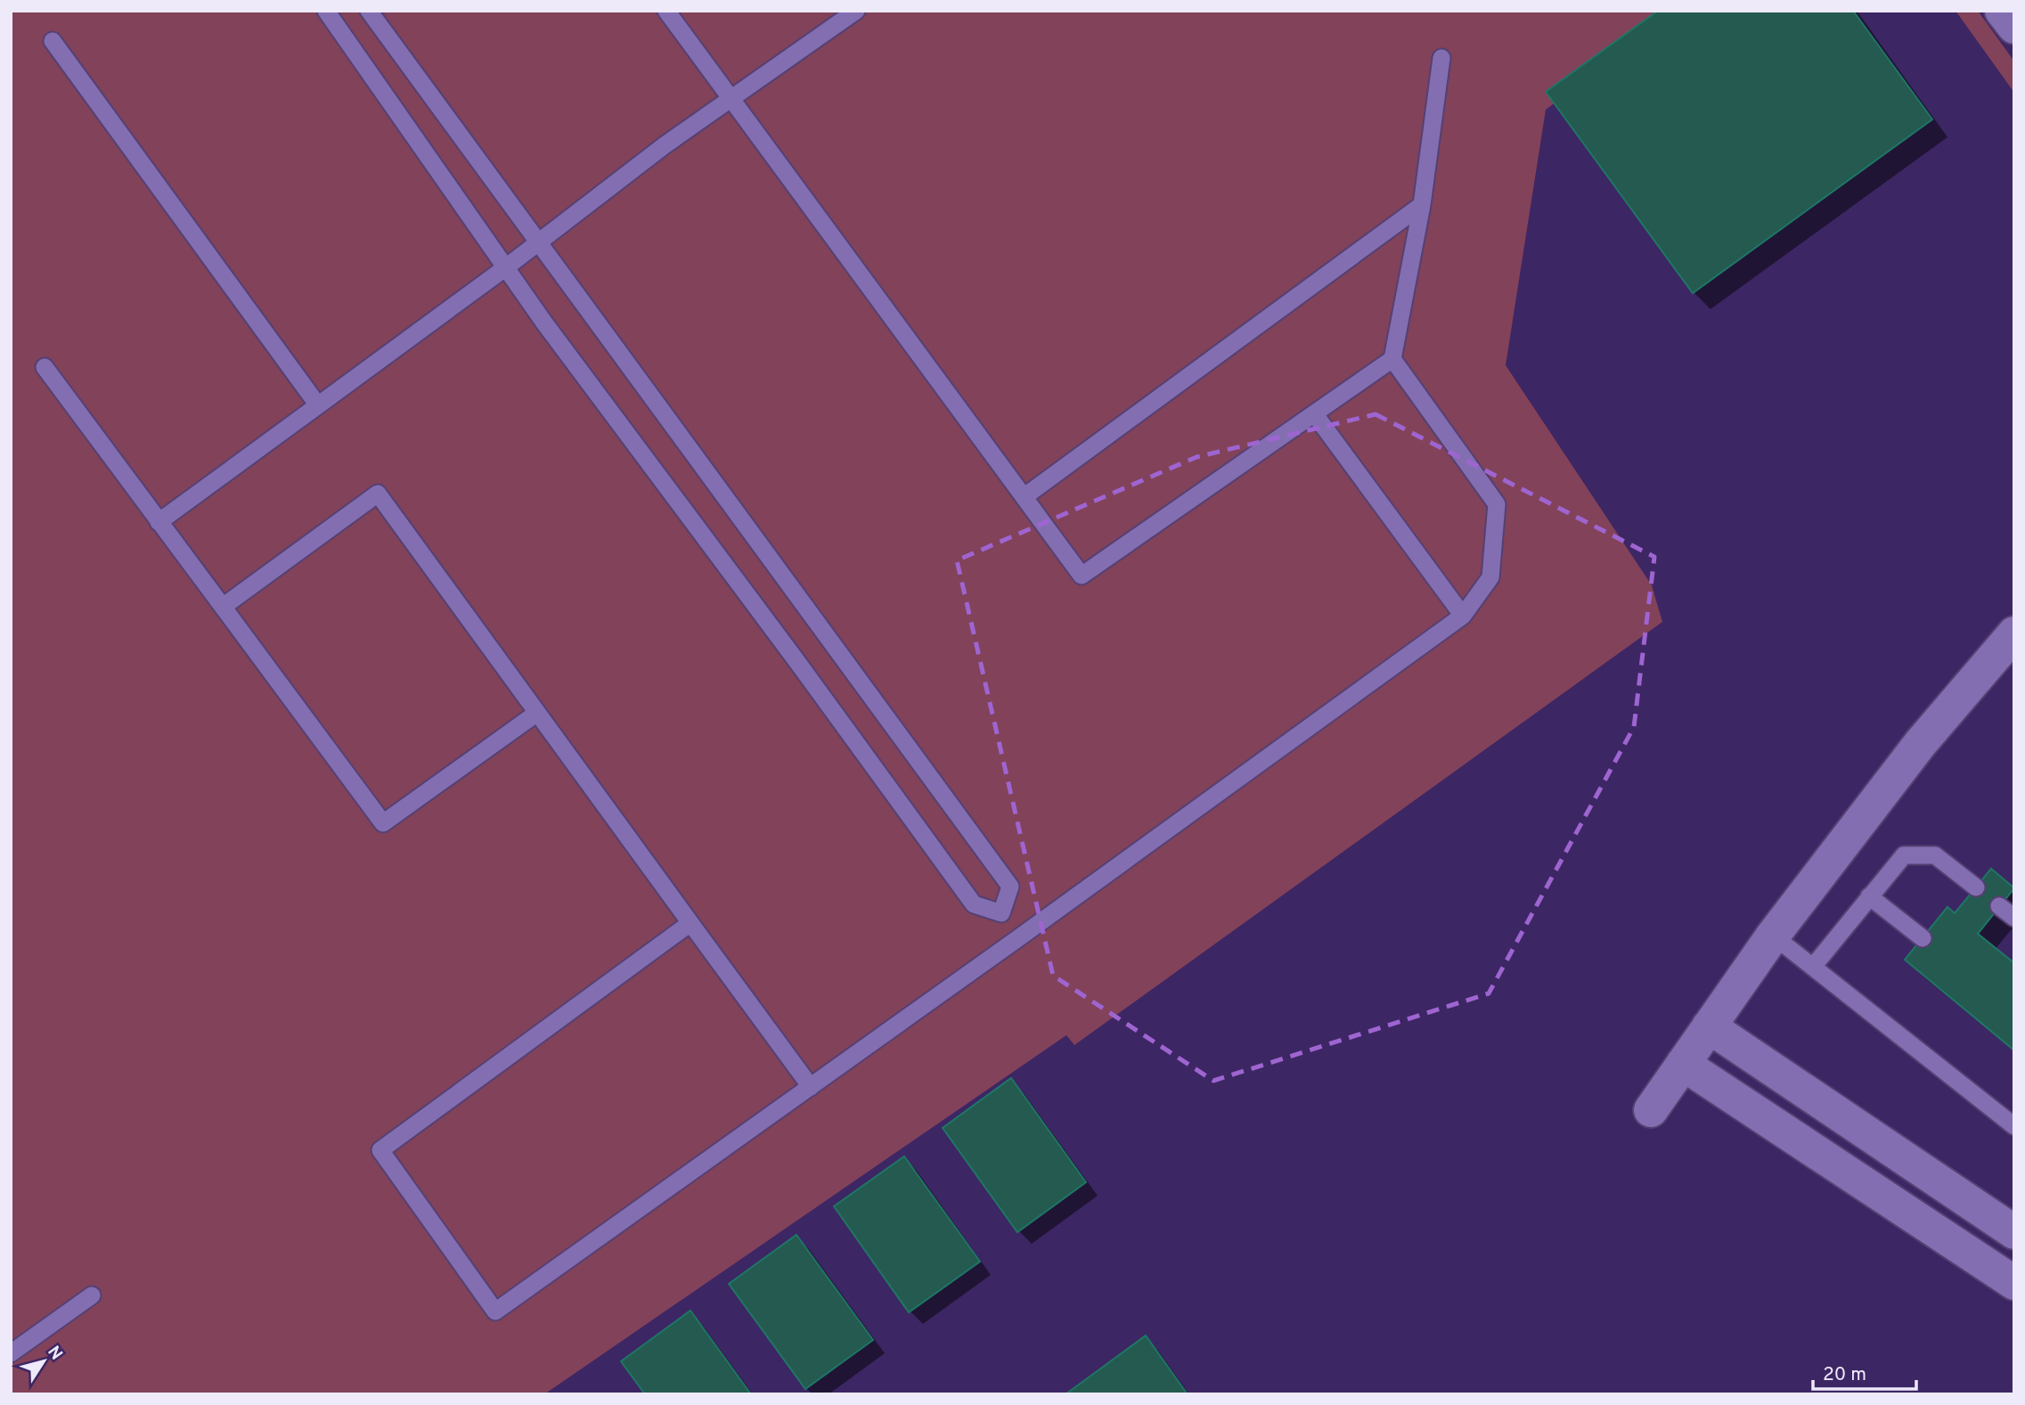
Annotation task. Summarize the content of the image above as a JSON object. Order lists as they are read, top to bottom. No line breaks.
{"scale_bar":"20 m","north":"top right"}
